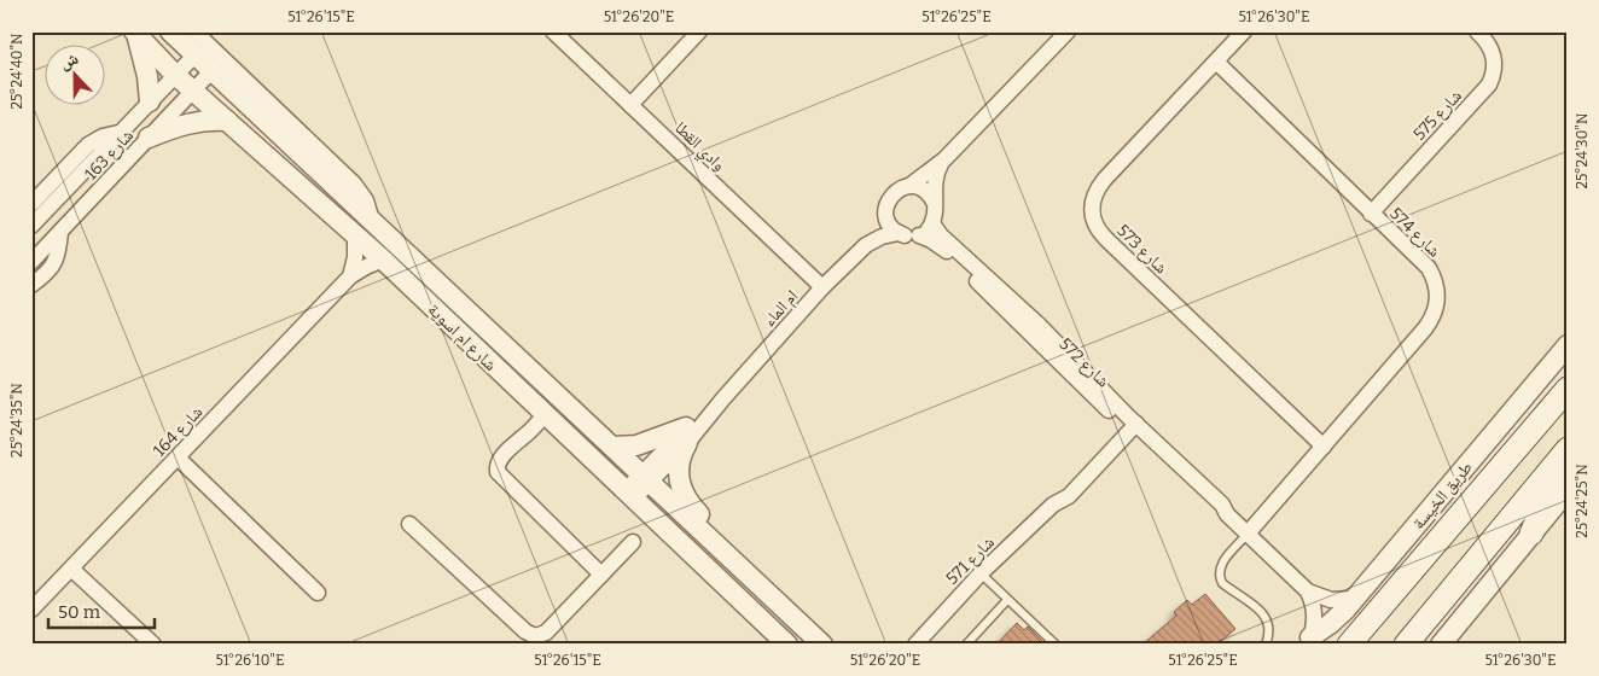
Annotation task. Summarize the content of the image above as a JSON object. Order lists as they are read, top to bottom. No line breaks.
{"streets":{"main road":["طريق الخيسة"],"street":["شارع 575","وادي القطا","شارع 163","شارع 574","شارع 573","ام الماء","شارع ام اسوية","شارع 572","شارع 164","شارع 571"]},"crossings":[["شارع 575","شارع 574"],["وادي القطا","ام الماء"],["شارع 163","شارع ام اسوية"],["شارع 574","شارع 573"],["شارع 574","شارع 572"],["ام الماء","شارع ام اسوية"],["ام الماء","شارع 572"],["شارع ام اسوية","شارع 164"],["شارع 572","طريق الخيسة"],["شارع 572","شارع 571"]],"scale_bar":"50 m","north":"top","coordinates":["51°26'15\"E","51°26'20\"E","51°26'25\"E","51°26'30\"E","25°24'40\"N","25°24'30\"N","25°24'35\"N","25°24'25\"N","51°26'10\"E"]}
